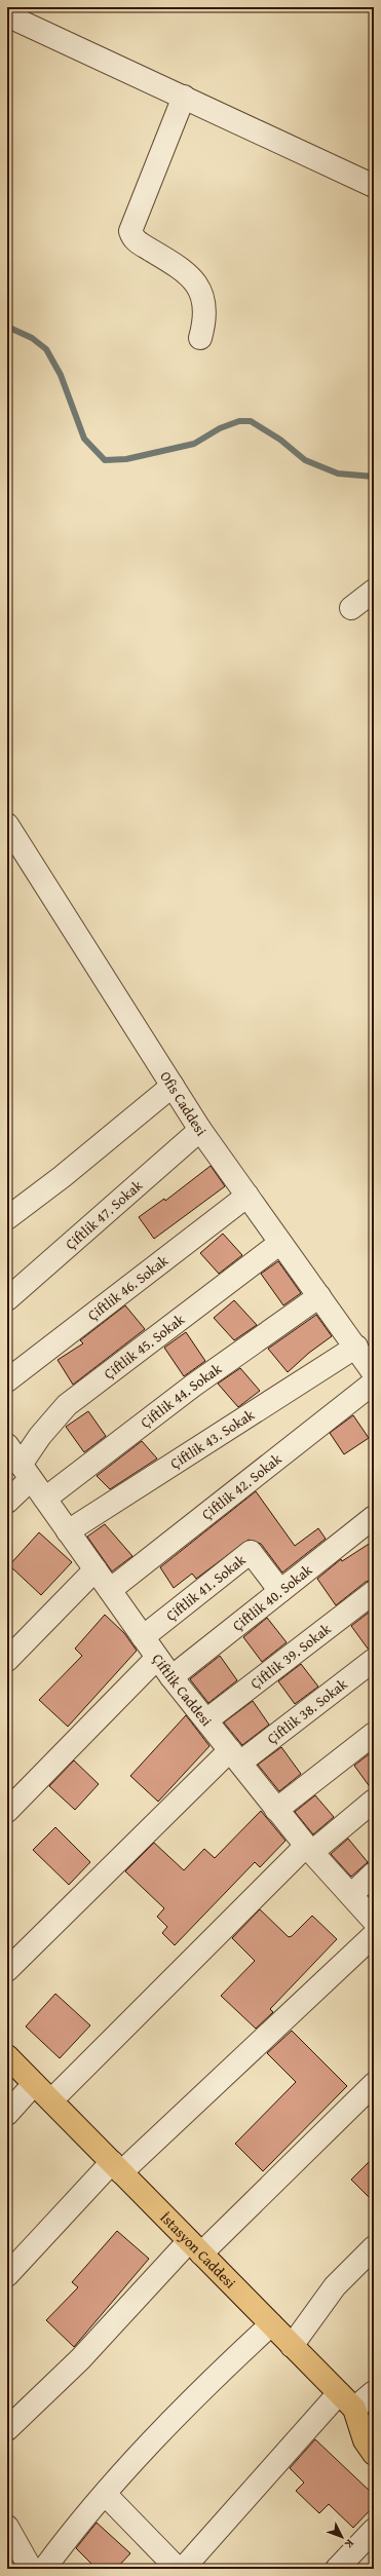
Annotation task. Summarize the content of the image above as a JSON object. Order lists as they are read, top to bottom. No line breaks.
{"streets":{"main road":["İstasyon Caddesi"],"street":["Ofis Caddesi","Çiftlik 47. Sokak","Çiftlik 46. Sokak","Çiftlik 45. Sokak","Çiftlik 44. Sokak","Çiftlik 43. Sokak","Çiftlik 42. Sokak","Çiftlik 41. Sokak","Çiftlik 40. Sokak","Çiftlik 39. Sokak","Çiftlik Caddesi","Çiftlik 38. Sokak"]},"crossings":[["Ofis Caddesi","Çiftlik 47. Sokak"],["Ofis Caddesi","Çiftlik 46. Sokak"],["Ofis Caddesi","Çiftlik 45. Sokak"],["Ofis Caddesi","Çiftlik 44. Sokak"],["Ofis Caddesi","Çiftlik 43. Sokak"],["Çiftlik 45. Sokak","Çiftlik Caddesi"],["Çiftlik 44. Sokak","Çiftlik Caddesi"],["Çiftlik 43. Sokak","Çiftlik Caddesi"],["Çiftlik 42. Sokak","Çiftlik Caddesi"],["Çiftlik 41. Sokak","Çiftlik 40. Sokak"],["Çiftlik 41. Sokak","Çiftlik Caddesi"],["Çiftlik 40. Sokak","Çiftlik Caddesi"],["Çiftlik 39. Sokak","Çiftlik Caddesi"],["Çiftlik Caddesi","Çiftlik 38. Sokak"]],"north":"bottom right"}
